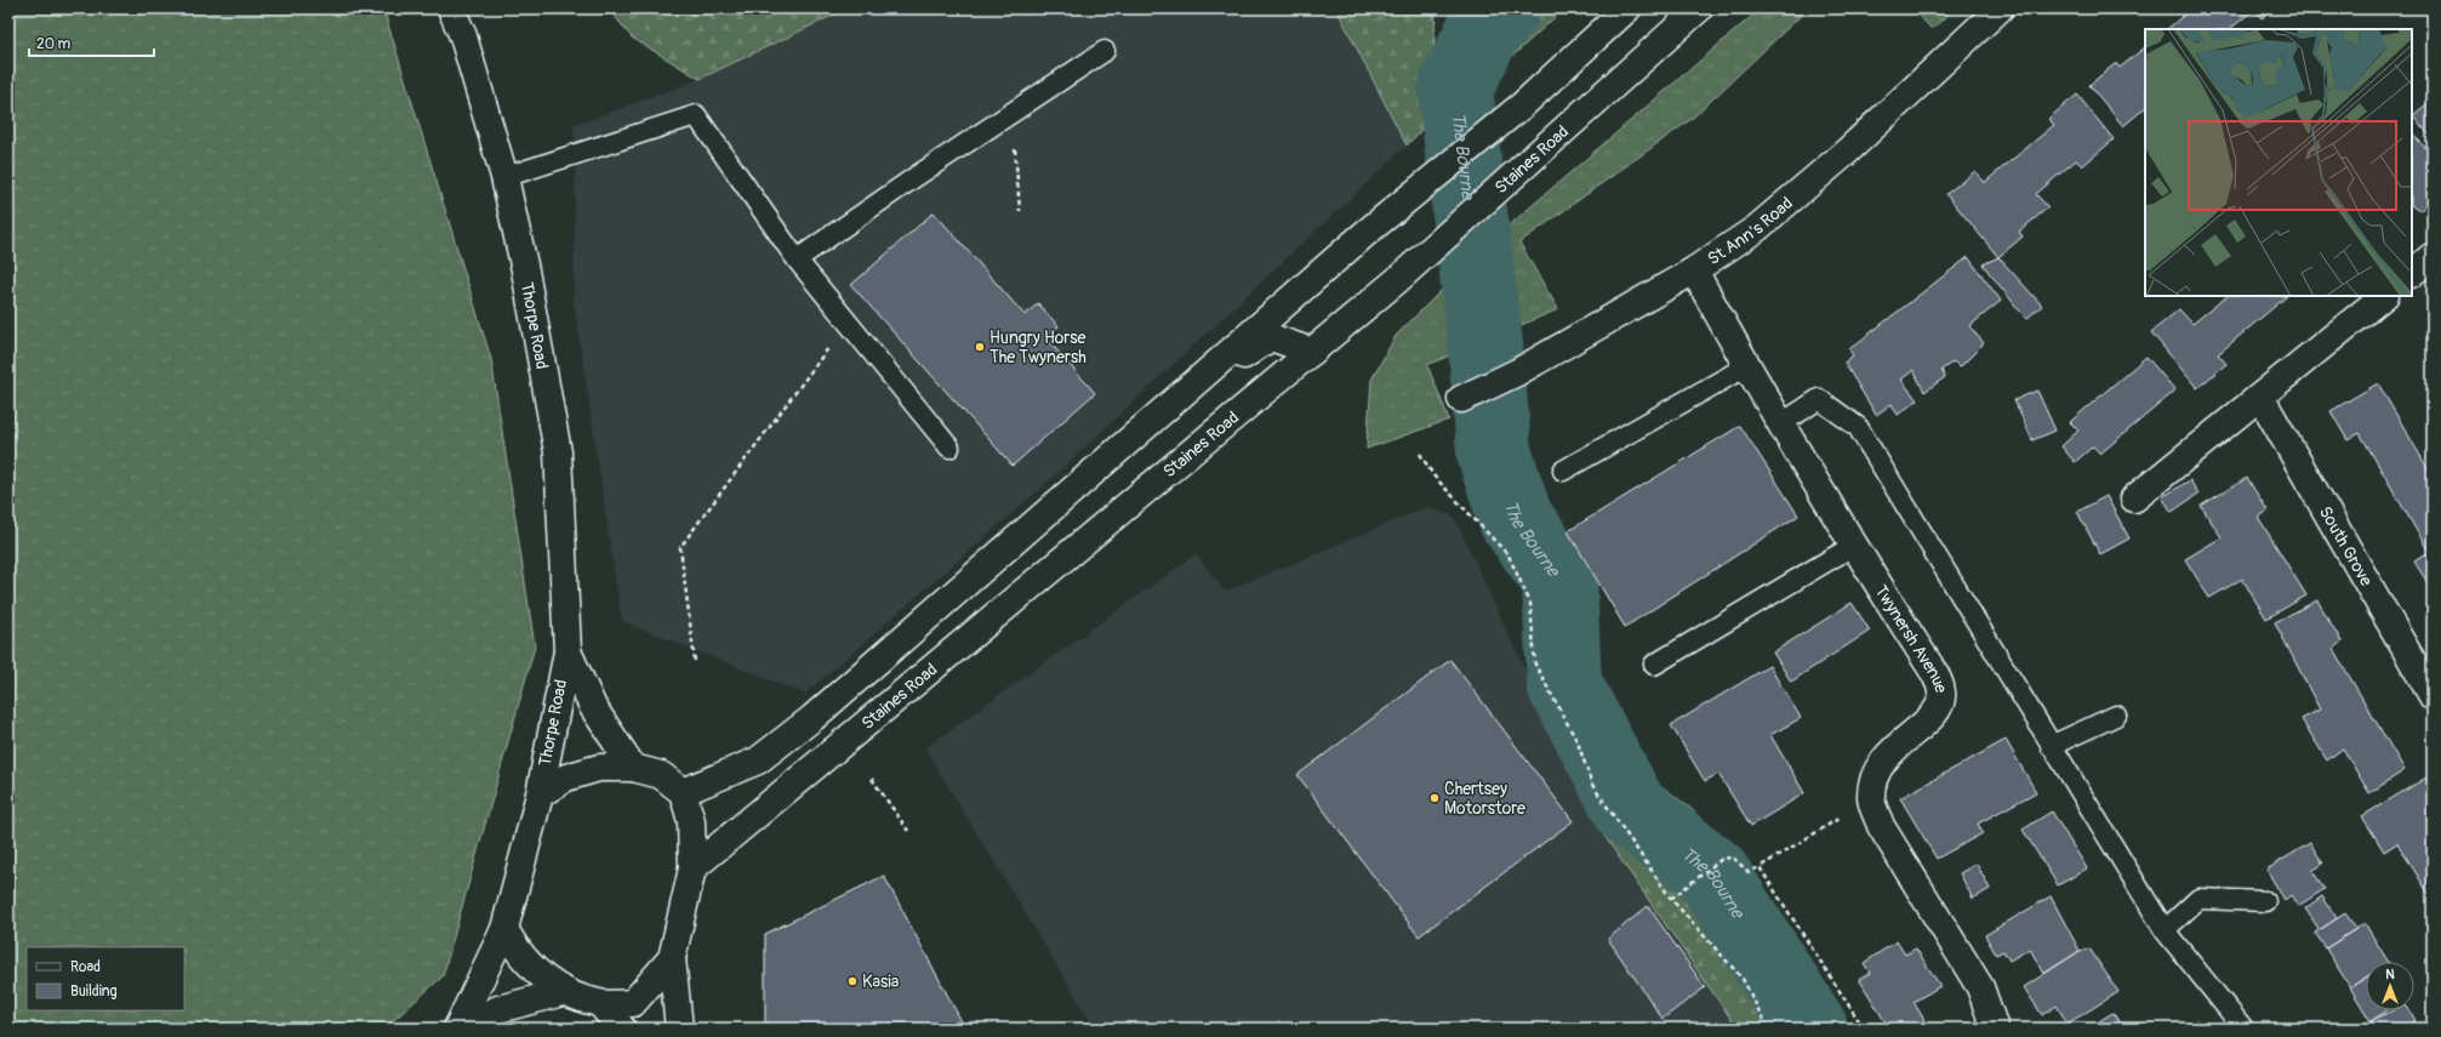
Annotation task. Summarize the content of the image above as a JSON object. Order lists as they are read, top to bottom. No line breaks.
{"streets":{"main road":["Staines Road","St Ann's Road","Thorpe Road","South Grove","Twynersh Avenue"]},"crossings":[["St Ann's Road","Twynersh Avenue"]],"water":["The Bourne"],"places":["Hungry Horse The Twynersh","Chertsey Motorstore","Kasia"],"legend":["Road","Building"],"scale_bar":"20 m","north":"top"}
